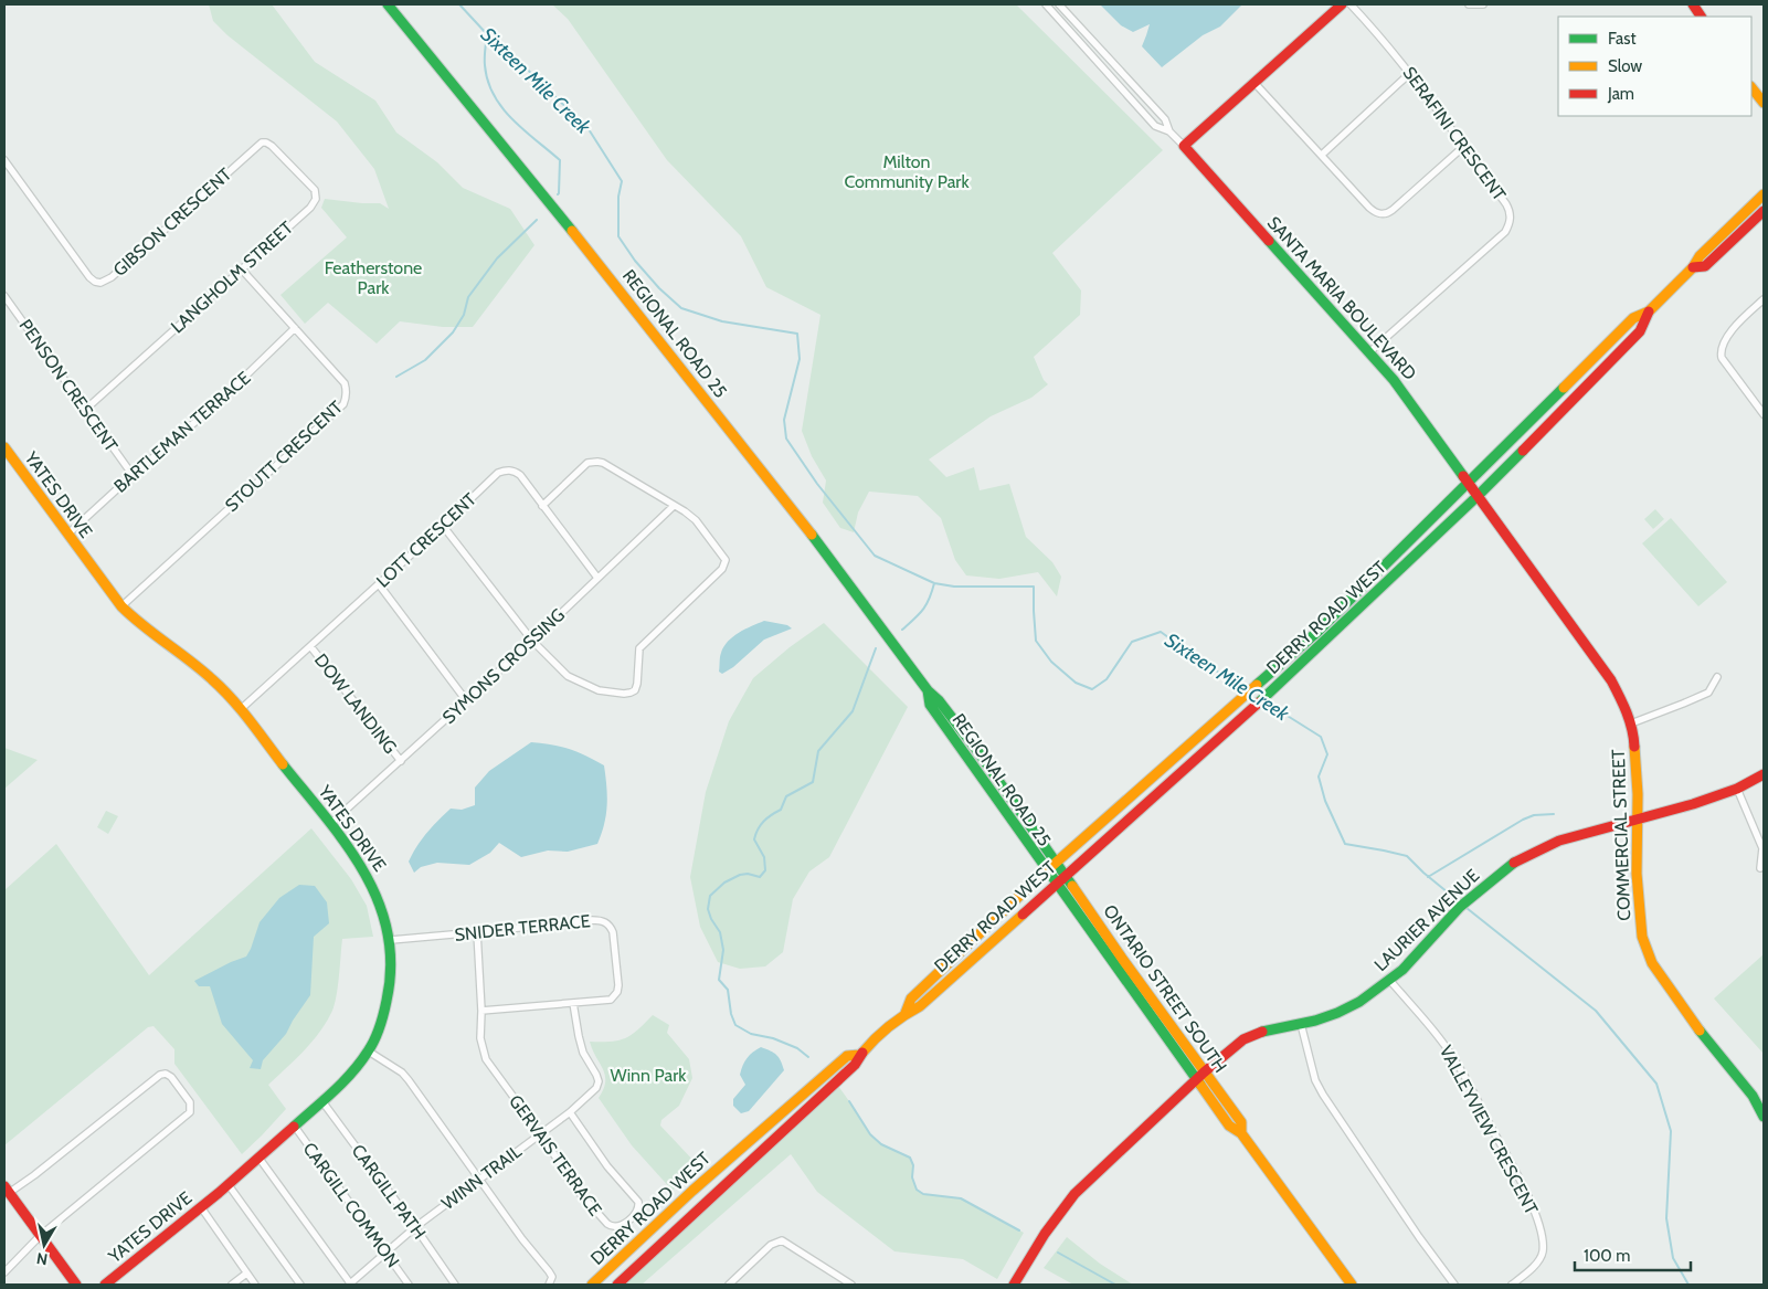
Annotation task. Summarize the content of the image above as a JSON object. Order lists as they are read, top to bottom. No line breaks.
{"streets":{"main road":["SANTA MARIA BOULEVARD","REGIONAL ROAD 25","YATES DRIVE","DERRY ROAD WEST","COMMERCIAL STREET","LAURIER AVENUE","ONTARIO STREET SOUTH"],"street":["SERAFINI CRESCENT","GIBSON CRESCENT","LANGHOLM STREET","PENSON CRESCENT","BARTLEMAN TERRACE","STOUTT CRESCENT","LOTT CRESCENT","SYMONS CROSSING","DOW LANDING","SNIDER TERRACE","VALLEYVIEW CRESCENT","GERVAIS TERRACE","WINN TRAIL","CARGILL PATH","CARGILL COMMON"]},"crossings":[["SERAFINI CRESCENT","SANTA MARIA BOULEVARD"],["GIBSON CRESCENT","LANGHOLM STREET"],["LANGHOLM STREET","PENSON CRESCENT"],["LANGHOLM STREET","STOUTT CRESCENT"],["SANTA MARIA BOULEVARD","DERRY ROAD WEST"],["SANTA MARIA BOULEVARD","COMMERCIAL STREET"],["REGIONAL ROAD 25","DERRY ROAD WEST"],["REGIONAL ROAD 25","ONTARIO STREET SOUTH"],["PENSON CRESCENT","BARTLEMAN TERRACE"],["BARTLEMAN TERRACE","STOUTT CRESCENT"],["BARTLEMAN TERRACE","YATES DRIVE"],["STOUTT CRESCENT","YATES DRIVE"],["YATES DRIVE","LOTT CRESCENT"],["YATES DRIVE","SYMONS CROSSING"],["YATES DRIVE","SNIDER TERRACE"],["YATES DRIVE","CARGILL PATH"],["YATES DRIVE","CARGILL COMMON"],["LOTT CRESCENT","SYMONS CROSSING"],["LOTT CRESCENT","DOW LANDING"],["DERRY ROAD WEST","COMMERCIAL STREET"],["DERRY ROAD WEST","ONTARIO STREET SOUTH"],["SYMONS CROSSING","DOW LANDING"],["COMMERCIAL STREET","LAURIER AVENUE"],["LAURIER AVENUE","ONTARIO STREET SOUTH"],["LAURIER AVENUE","VALLEYVIEW CRESCENT"],["SNIDER TERRACE","GERVAIS TERRACE"],["SNIDER TERRACE","WINN TRAIL"],["GERVAIS TERRACE","WINN TRAIL"],["WINN TRAIL","CARGILL PATH"],["WINN TRAIL","CARGILL COMMON"]],"water":["Sixteen Mile Creek"],"parks":["Milton Community Park","Featherstone Park","Winn Park"],"legend":["Fast","Slow","Jam"],"scale_bar":"100 m","north":"bottom"}
